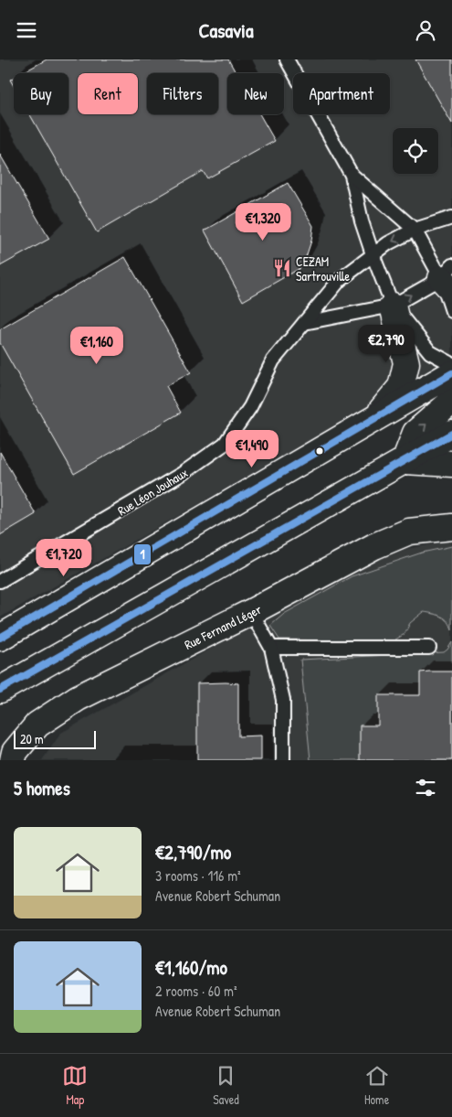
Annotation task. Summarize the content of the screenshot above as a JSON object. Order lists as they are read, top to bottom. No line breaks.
{"streets":{"main road":["Rue Fernand Léger"],"lane":["Rue Léon Jouhaux"]},"places":{"restaurant":["CEZAM Sartrouville"]},"lines":["transit line 1"],"scale_bar":"20 m","page":{"header":"Casavia","chip":["Buy","Rent","Filters","New","Apartment"],"price":["€1,320","€2,790","€1,160","€1,490","€1,720"],"scale":"20 m","heading":"5 homes","list":[{"name":"€2,790/mo","note":"3 rooms · 116 m² · Avenue Robert Schuman"},{"name":"€1,160/mo","note":"2 rooms · 60 m² · Avenue Robert Schuman"}],"tabs":["Map","Saved","Home"]}}
